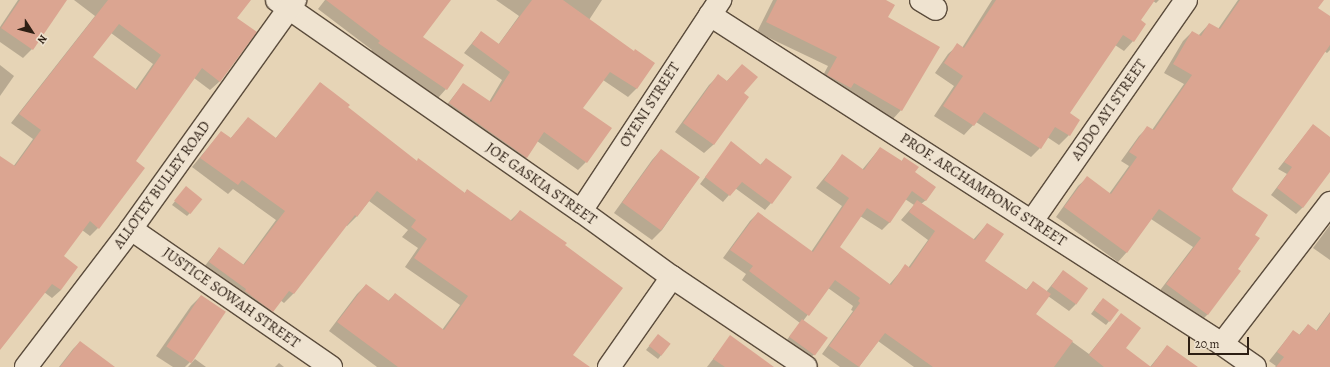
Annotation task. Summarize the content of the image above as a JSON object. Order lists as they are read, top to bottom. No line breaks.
{"streets":{"street":["OYENI STREET","ADDO AYI STREET","JOE GASKIA STREET","ALLOTEY BULLEY ROAD","PROF. ARCHAMPONG STREET","JUSTICE SOWAH STREET"]},"crossings":[["OYENI STREET","JOE GASKIA STREET"],["OYENI STREET","PROF. ARCHAMPONG STREET"],["ADDO AYI STREET","PROF. ARCHAMPONG STREET"],["JOE GASKIA STREET","ALLOTEY BULLEY ROAD"],["ALLOTEY BULLEY ROAD","JUSTICE SOWAH STREET"]],"scale_bar":"20 m","north":"bottom right"}
